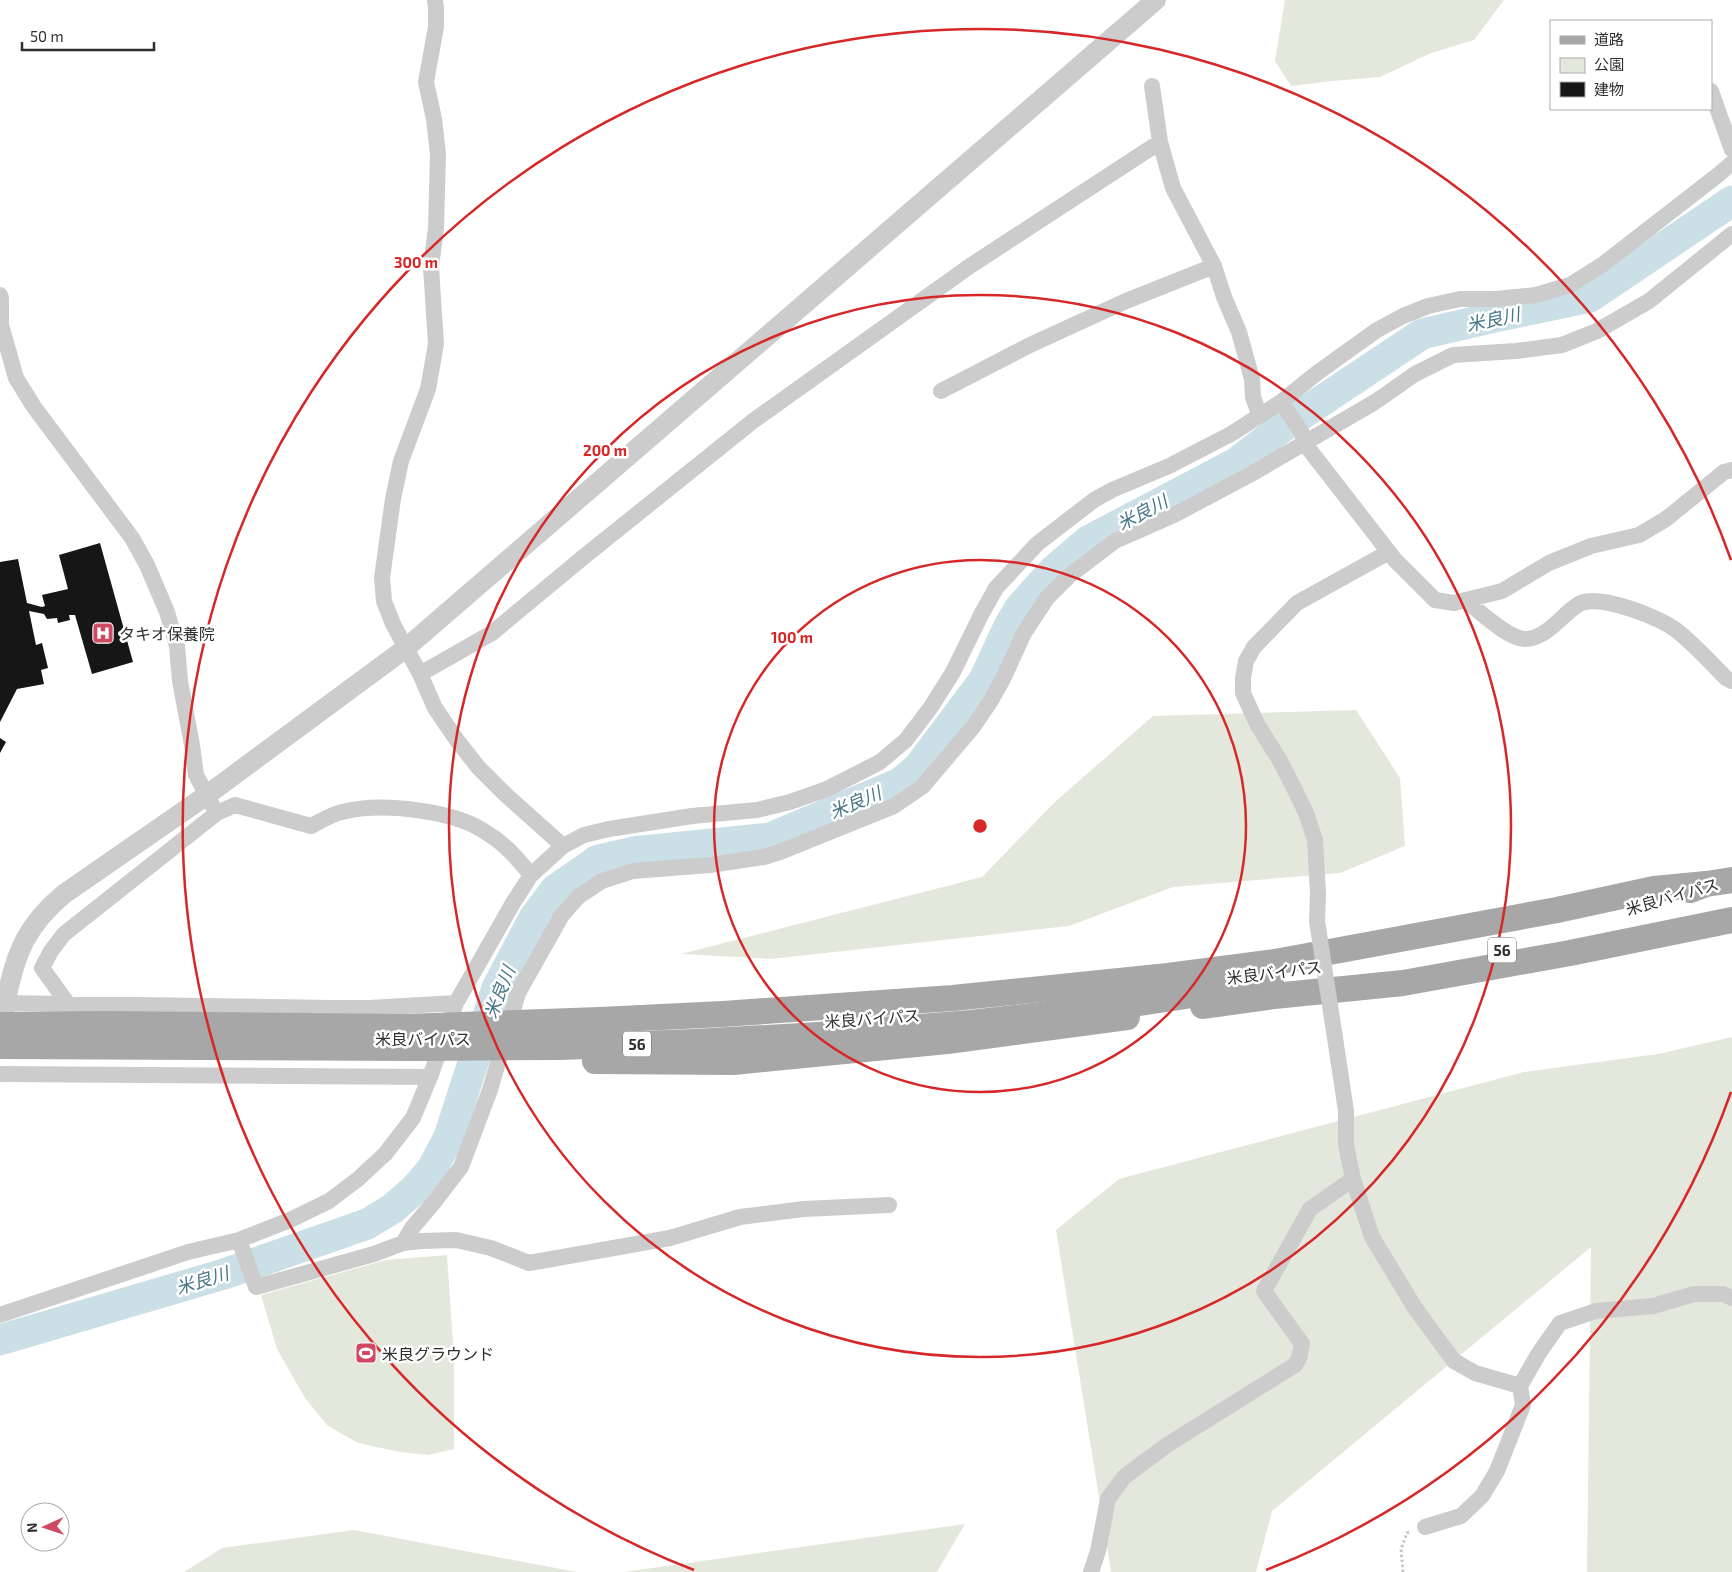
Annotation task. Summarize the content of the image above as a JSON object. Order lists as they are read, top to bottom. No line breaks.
{"streets":{"main road":["米良バイパス","56"]},"water":["米良川"],"places":{"hospital":["タキオ保養院"],"sports":["米良グラウンド"]},"legend":["道路","公園","建物"],"scale_bar":"50 m","north":"left","rings":["300 m","200 m","100 m"]}
